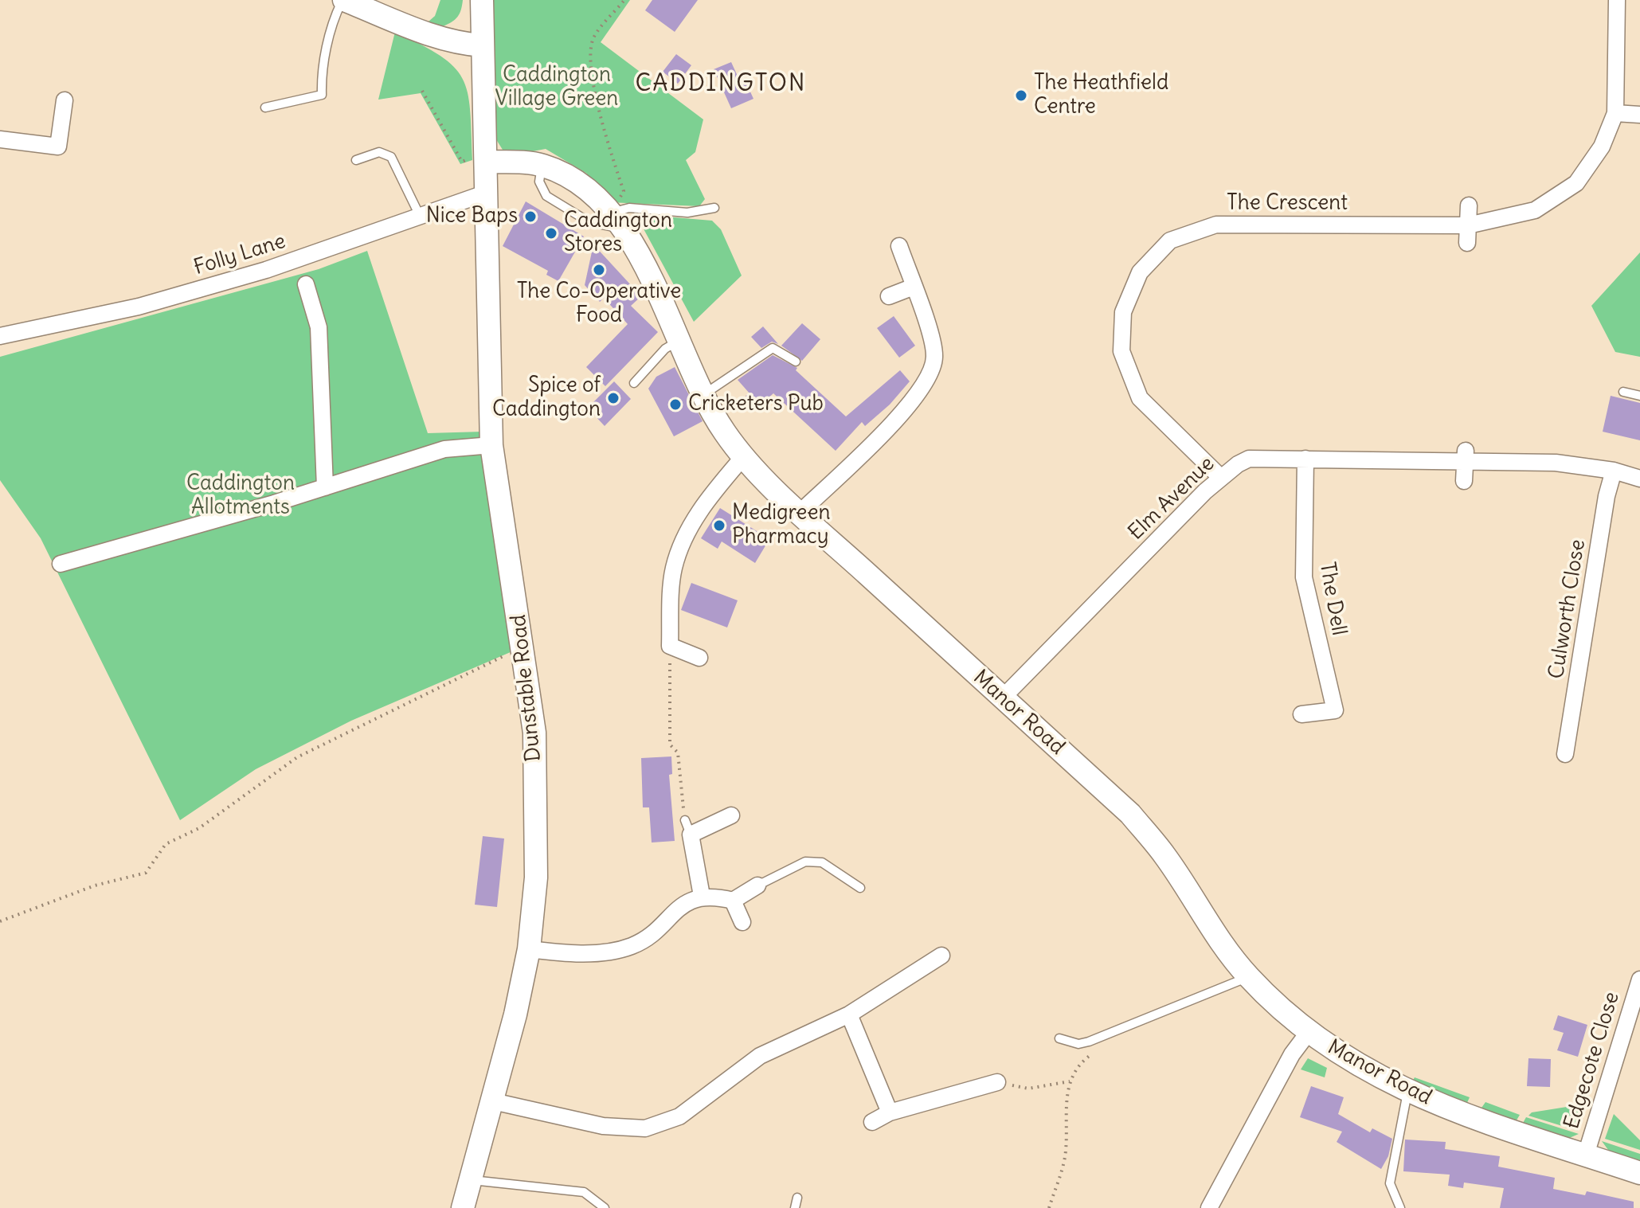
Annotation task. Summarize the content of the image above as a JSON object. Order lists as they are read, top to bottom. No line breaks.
{"streets":{"street":["The Crescent","Folly Lane","Elm Avenue","The Dell","Culworth Close","Dunstable Road","Manor Road","Edgecote Close"]},"crossings":[["The Crescent","Elm Avenue"],["Folly Lane","Dunstable Road"],["Elm Avenue","The Dell"],["Elm Avenue","Culworth Close"],["Elm Avenue","Manor Road"],["Dunstable Road","Manor Road"],["Manor Road","Edgecote Close"]],"districts":["CADDINGTON"],"parks":["Caddington Village Green","Caddington Allotments"],"places":["The Heathfield Centre","Nice Baps","Caddington Stores","The Co-Operative Food","Spice of Caddington","Cricketers Pub","Medigreen Pharmacy"]}
